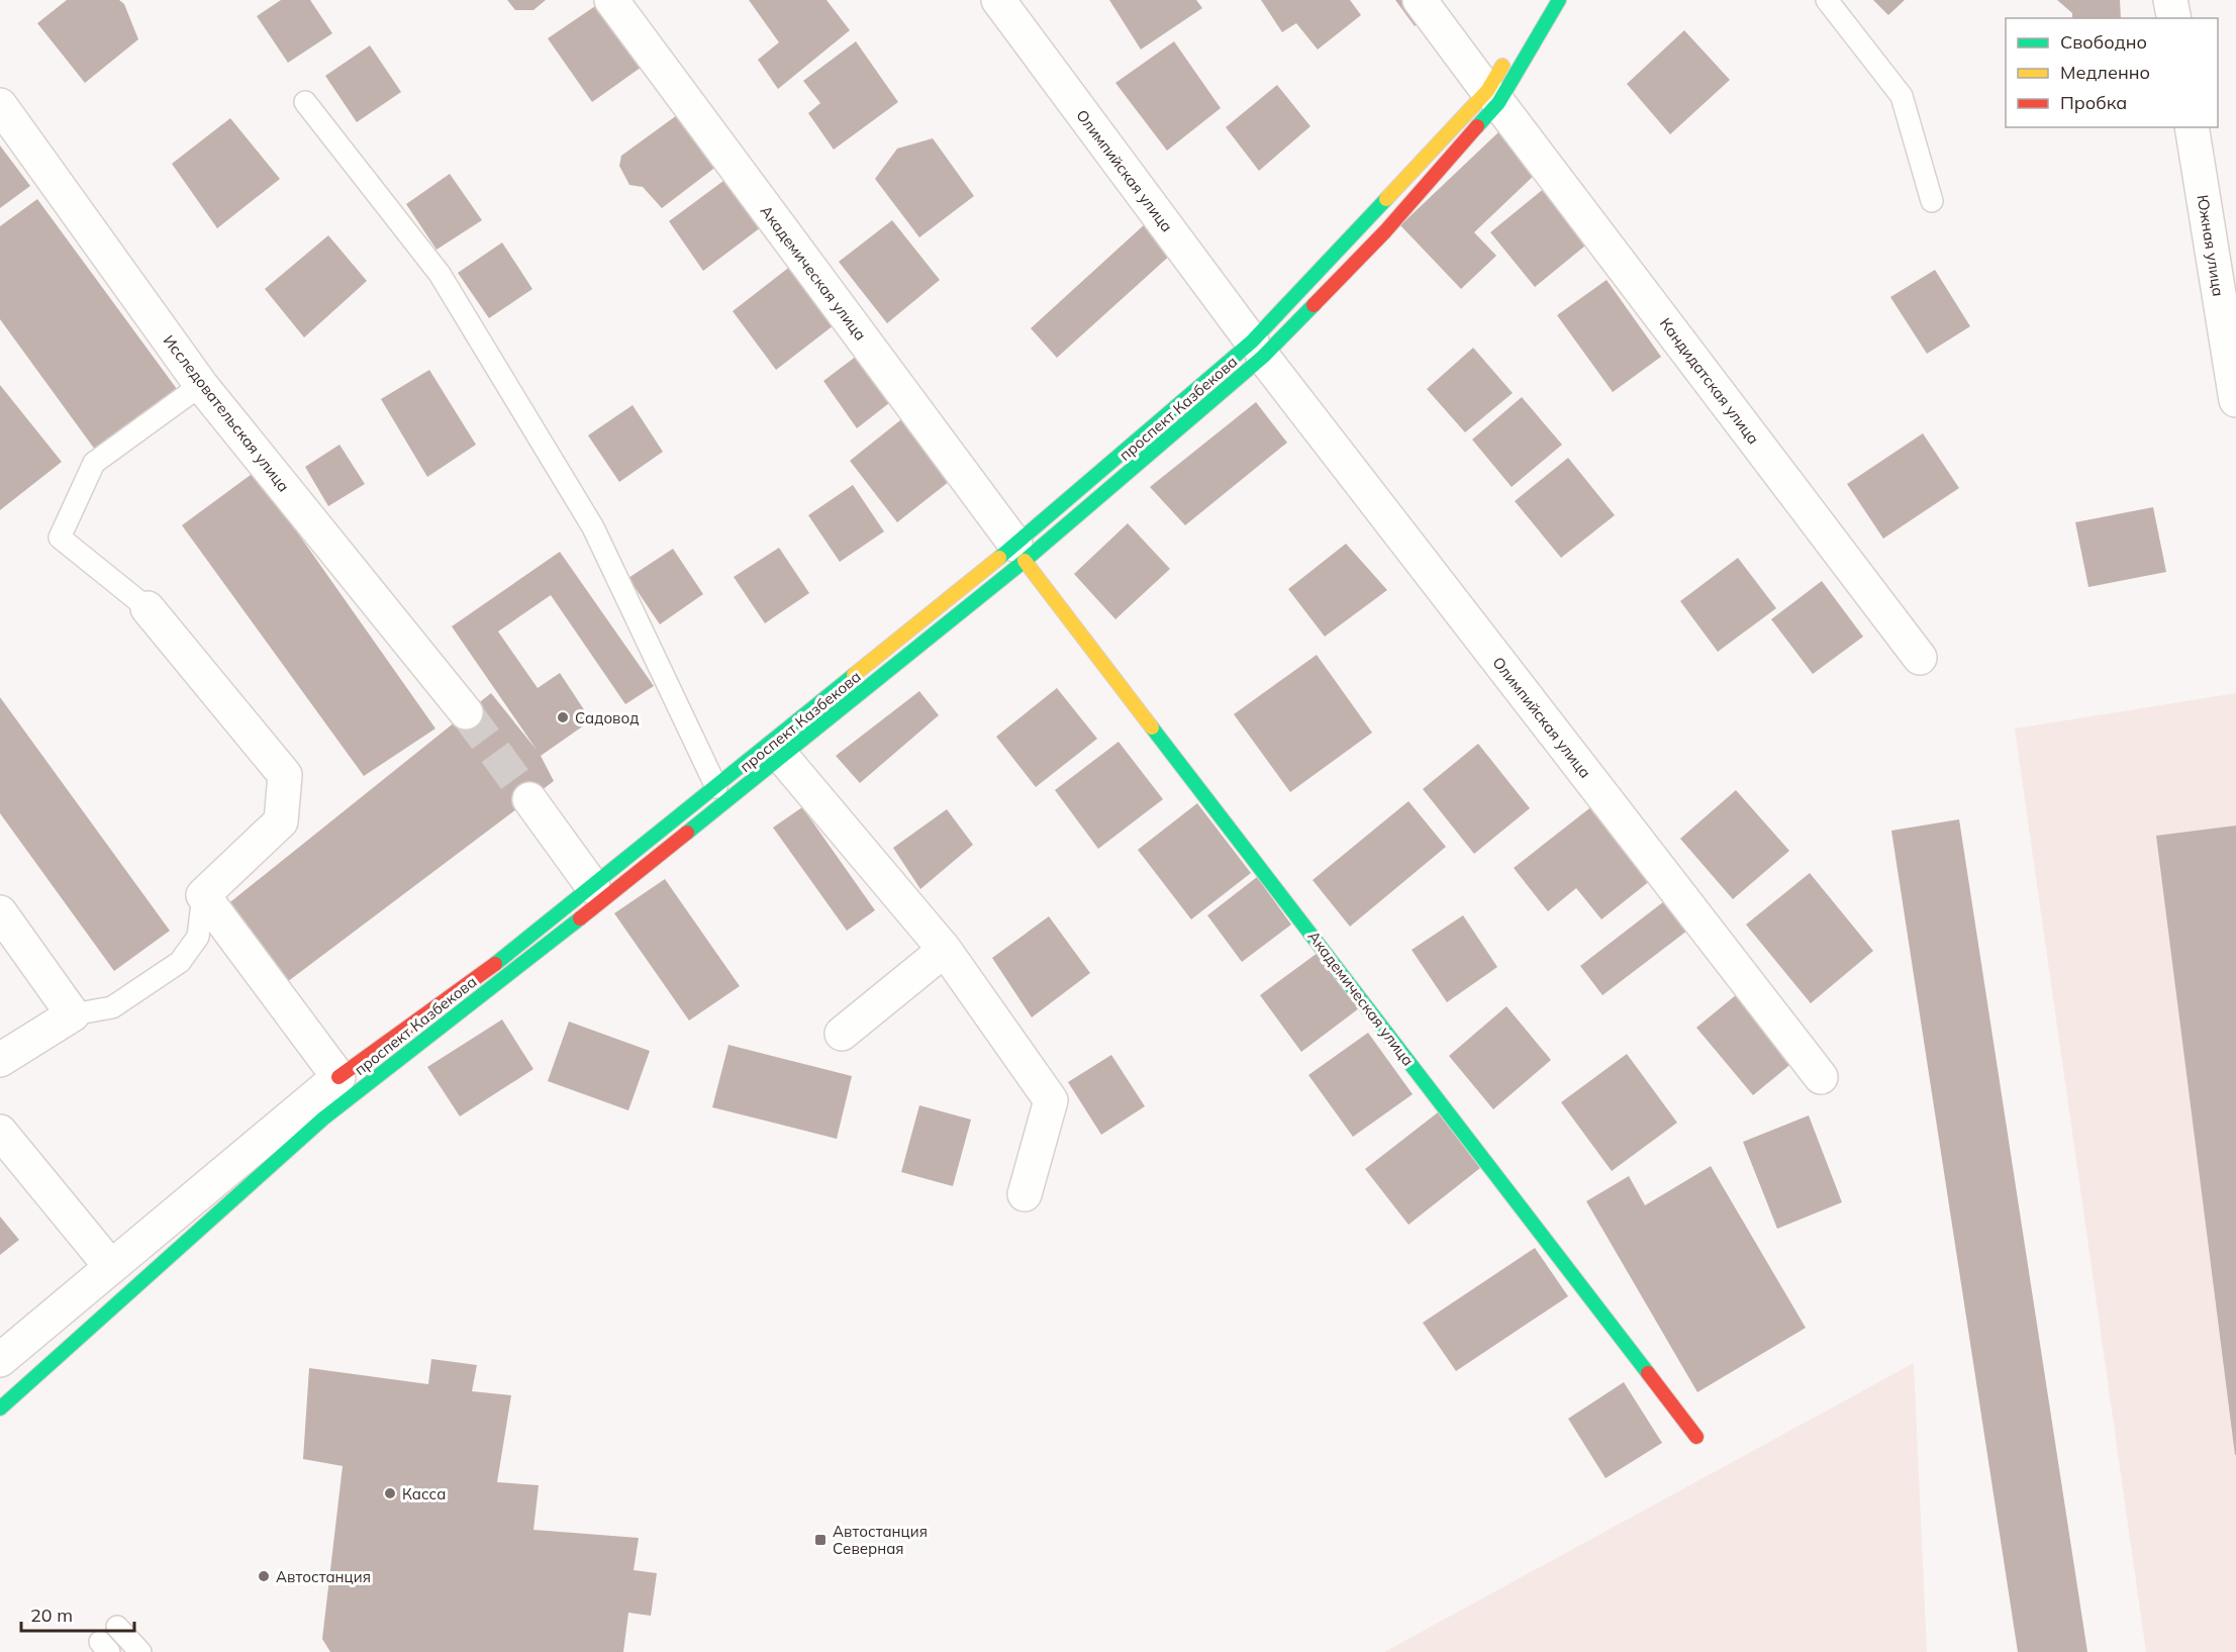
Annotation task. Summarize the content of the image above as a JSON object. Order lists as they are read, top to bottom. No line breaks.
{"streets":{"main road":["Академическая улица","проспект Казбекова"],"street":["Олимпийская улица","Южная улица","Кандидатская улица","Исследовательская улица"]},"crossings":[["Олимпийская улица","проспект Казбекова"],["Академическая улица","проспект Казбекова"],["Кандидатская улица","проспект Казбекова"]],"places":{"other":["Садовод","Касса","Автостанция"],"transit":["Автостанция Северная"]},"legend":["Свободно","Медленно","Пробка"],"scale_bar":"20 m"}
